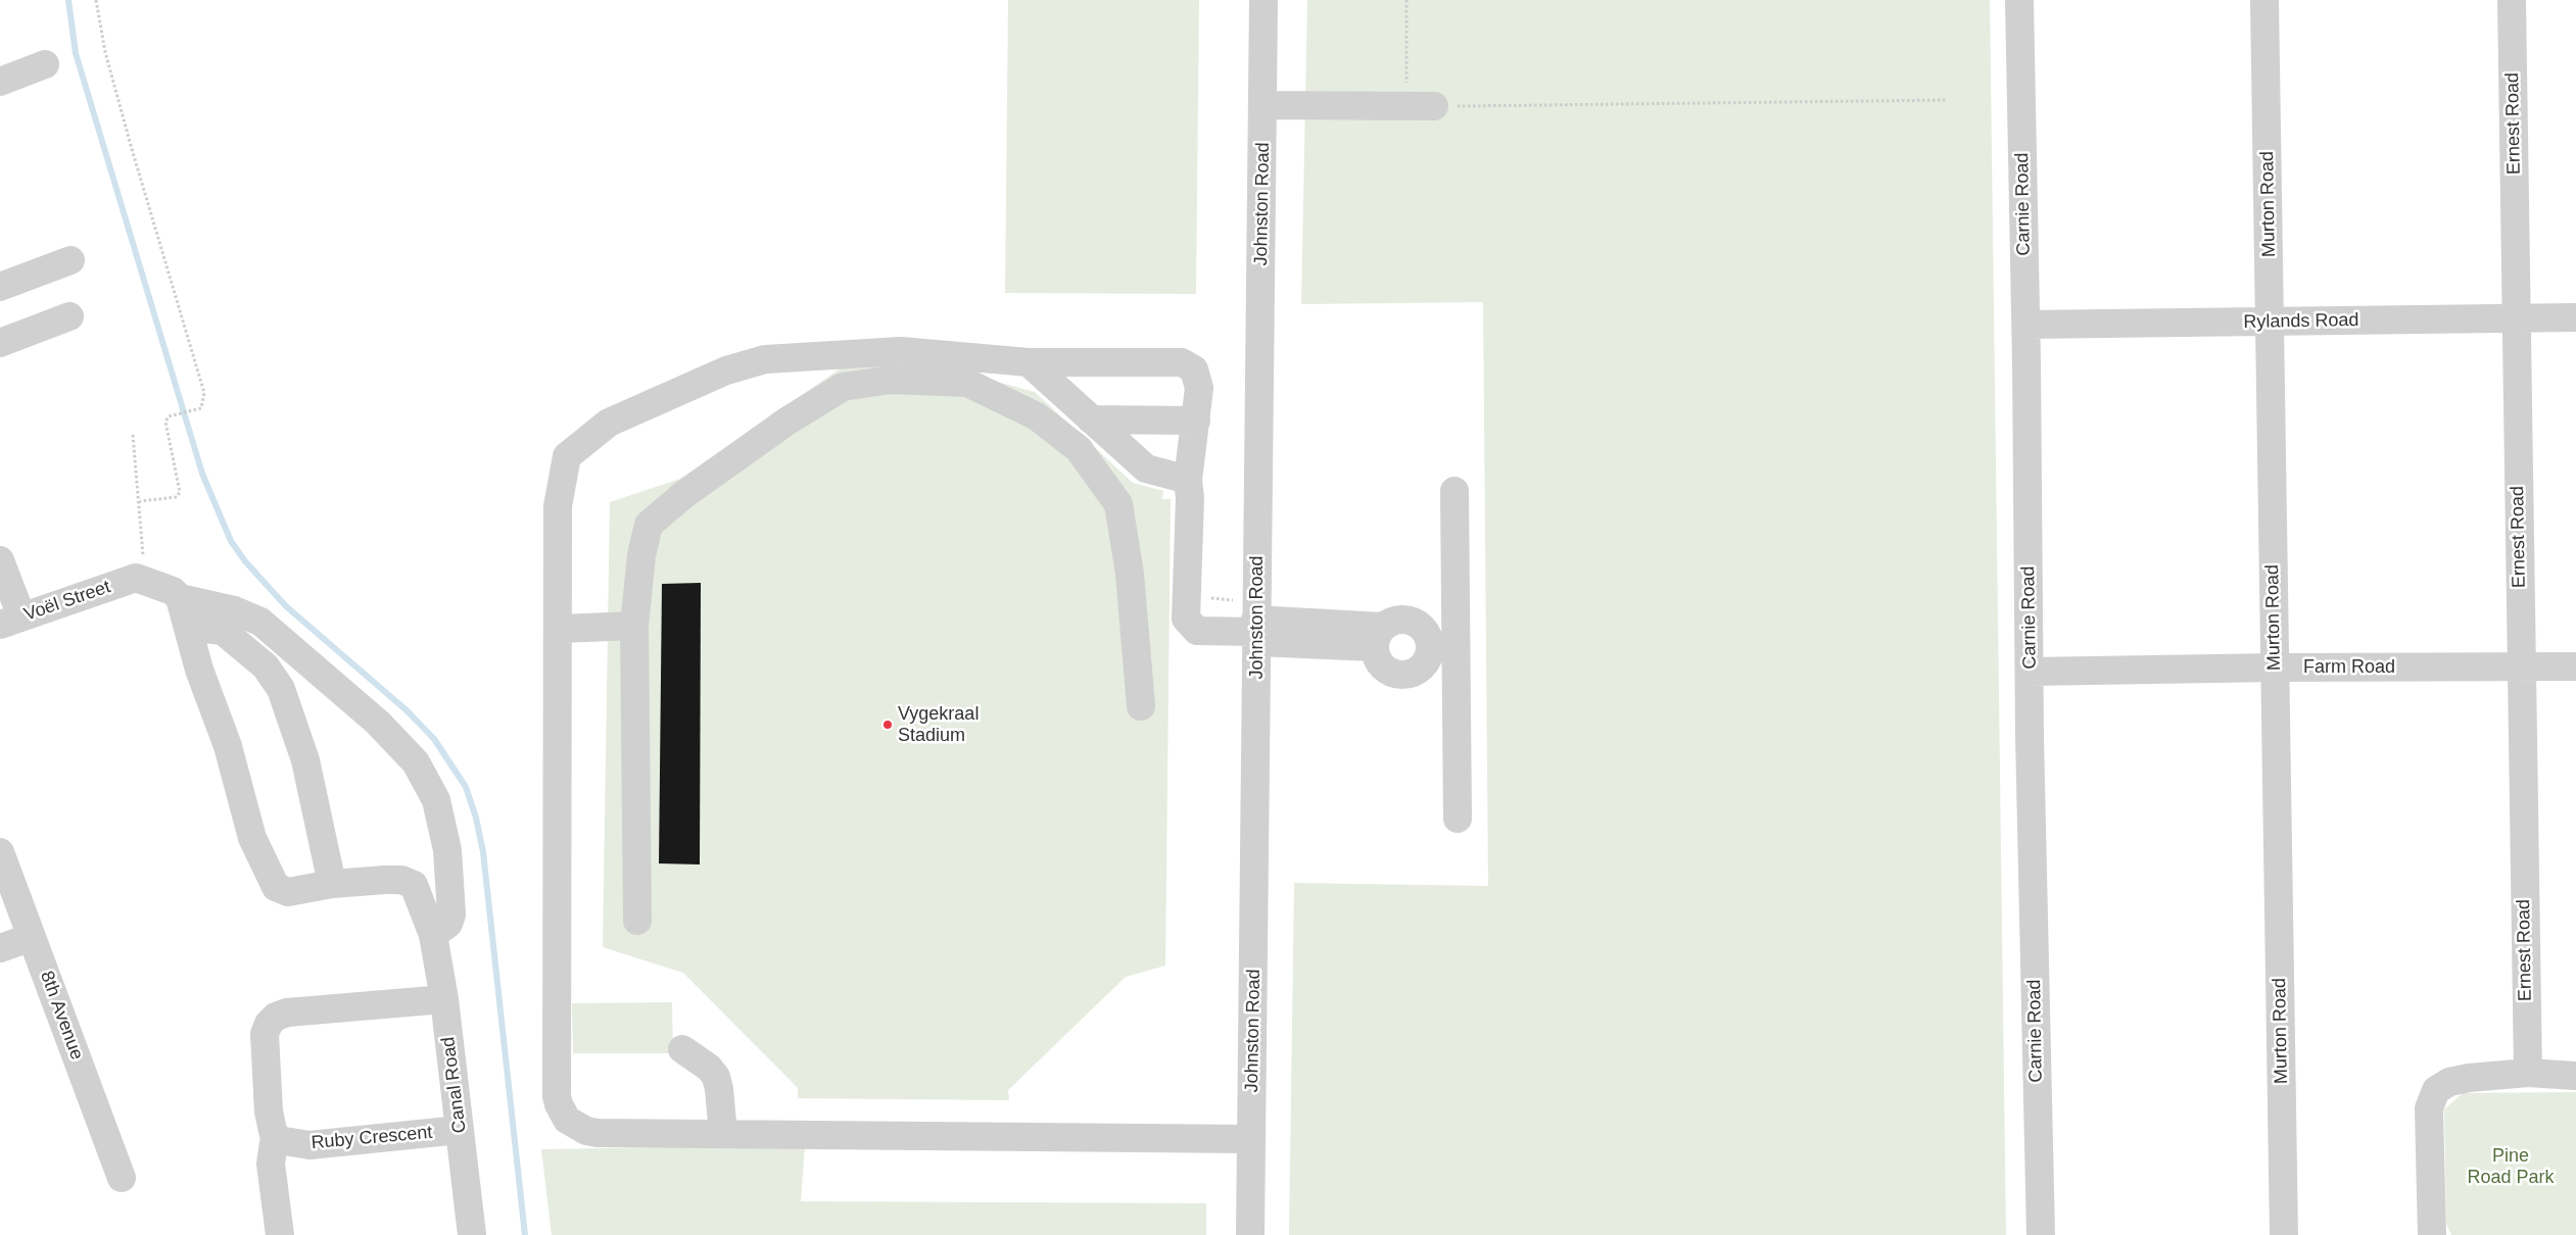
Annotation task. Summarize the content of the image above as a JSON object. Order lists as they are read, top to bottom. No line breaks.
{"streets":{"street":["Ernest Road","Johnston Road","Carnie Road","Murton Road","Rylands Road","Voël Street","Farm Road","8th Avenue","Canal Road","Ruby Crescent"]},"crossings":[["Ernest Road","Rylands Road"],["Ernest Road","Farm Road"],["Carnie Road","Rylands Road"],["Carnie Road","Farm Road"],["Murton Road","Rylands Road"],["Murton Road","Farm Road"],["Canal Road","Ruby Crescent"]],"parks":["Pine Road Park"],"places":["Vygekraal Stadium"]}
